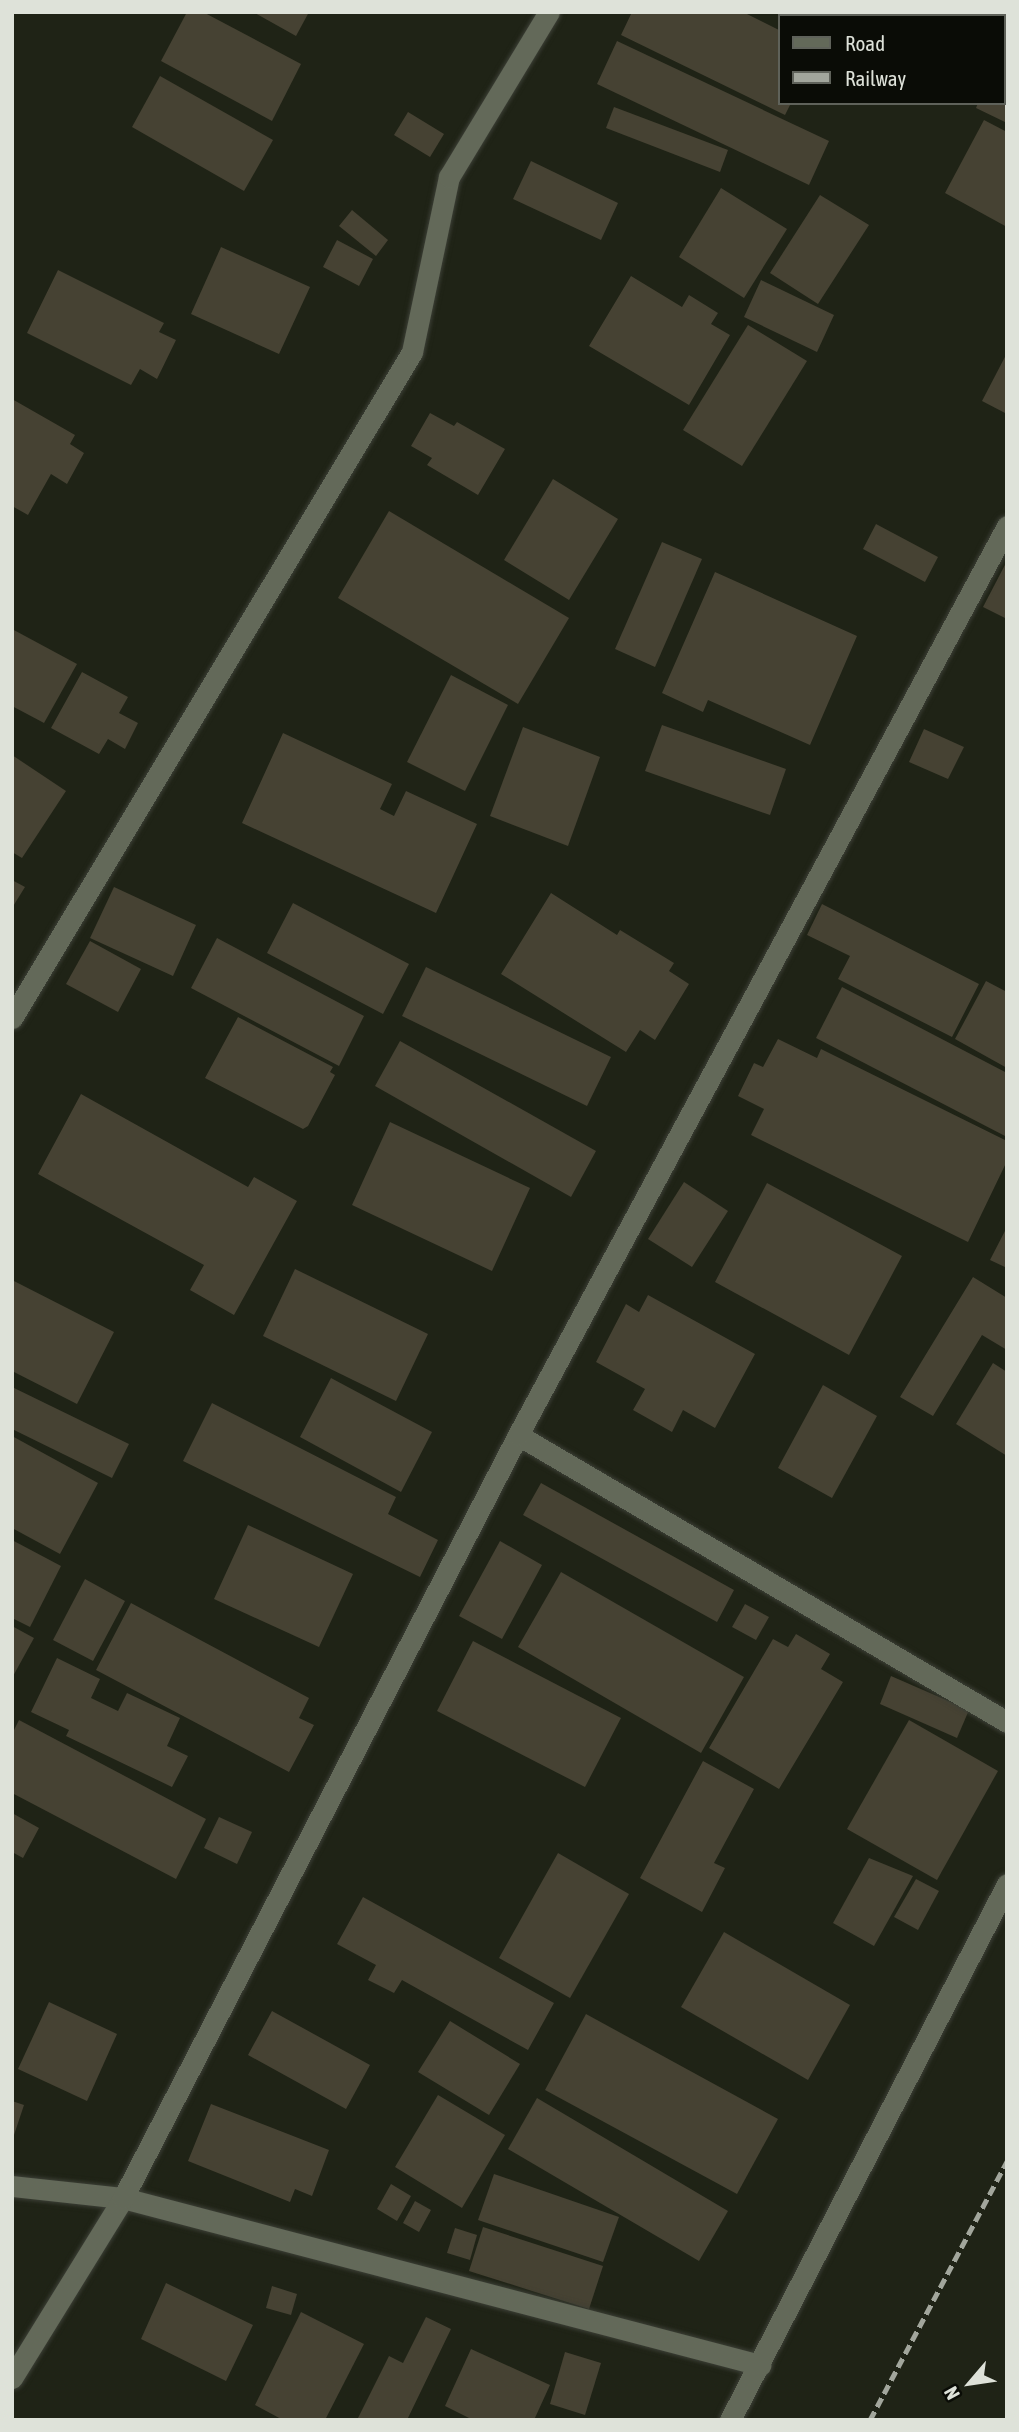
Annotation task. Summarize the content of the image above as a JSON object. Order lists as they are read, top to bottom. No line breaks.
{"legend":["Road","Railway"],"north":"bottom left"}
